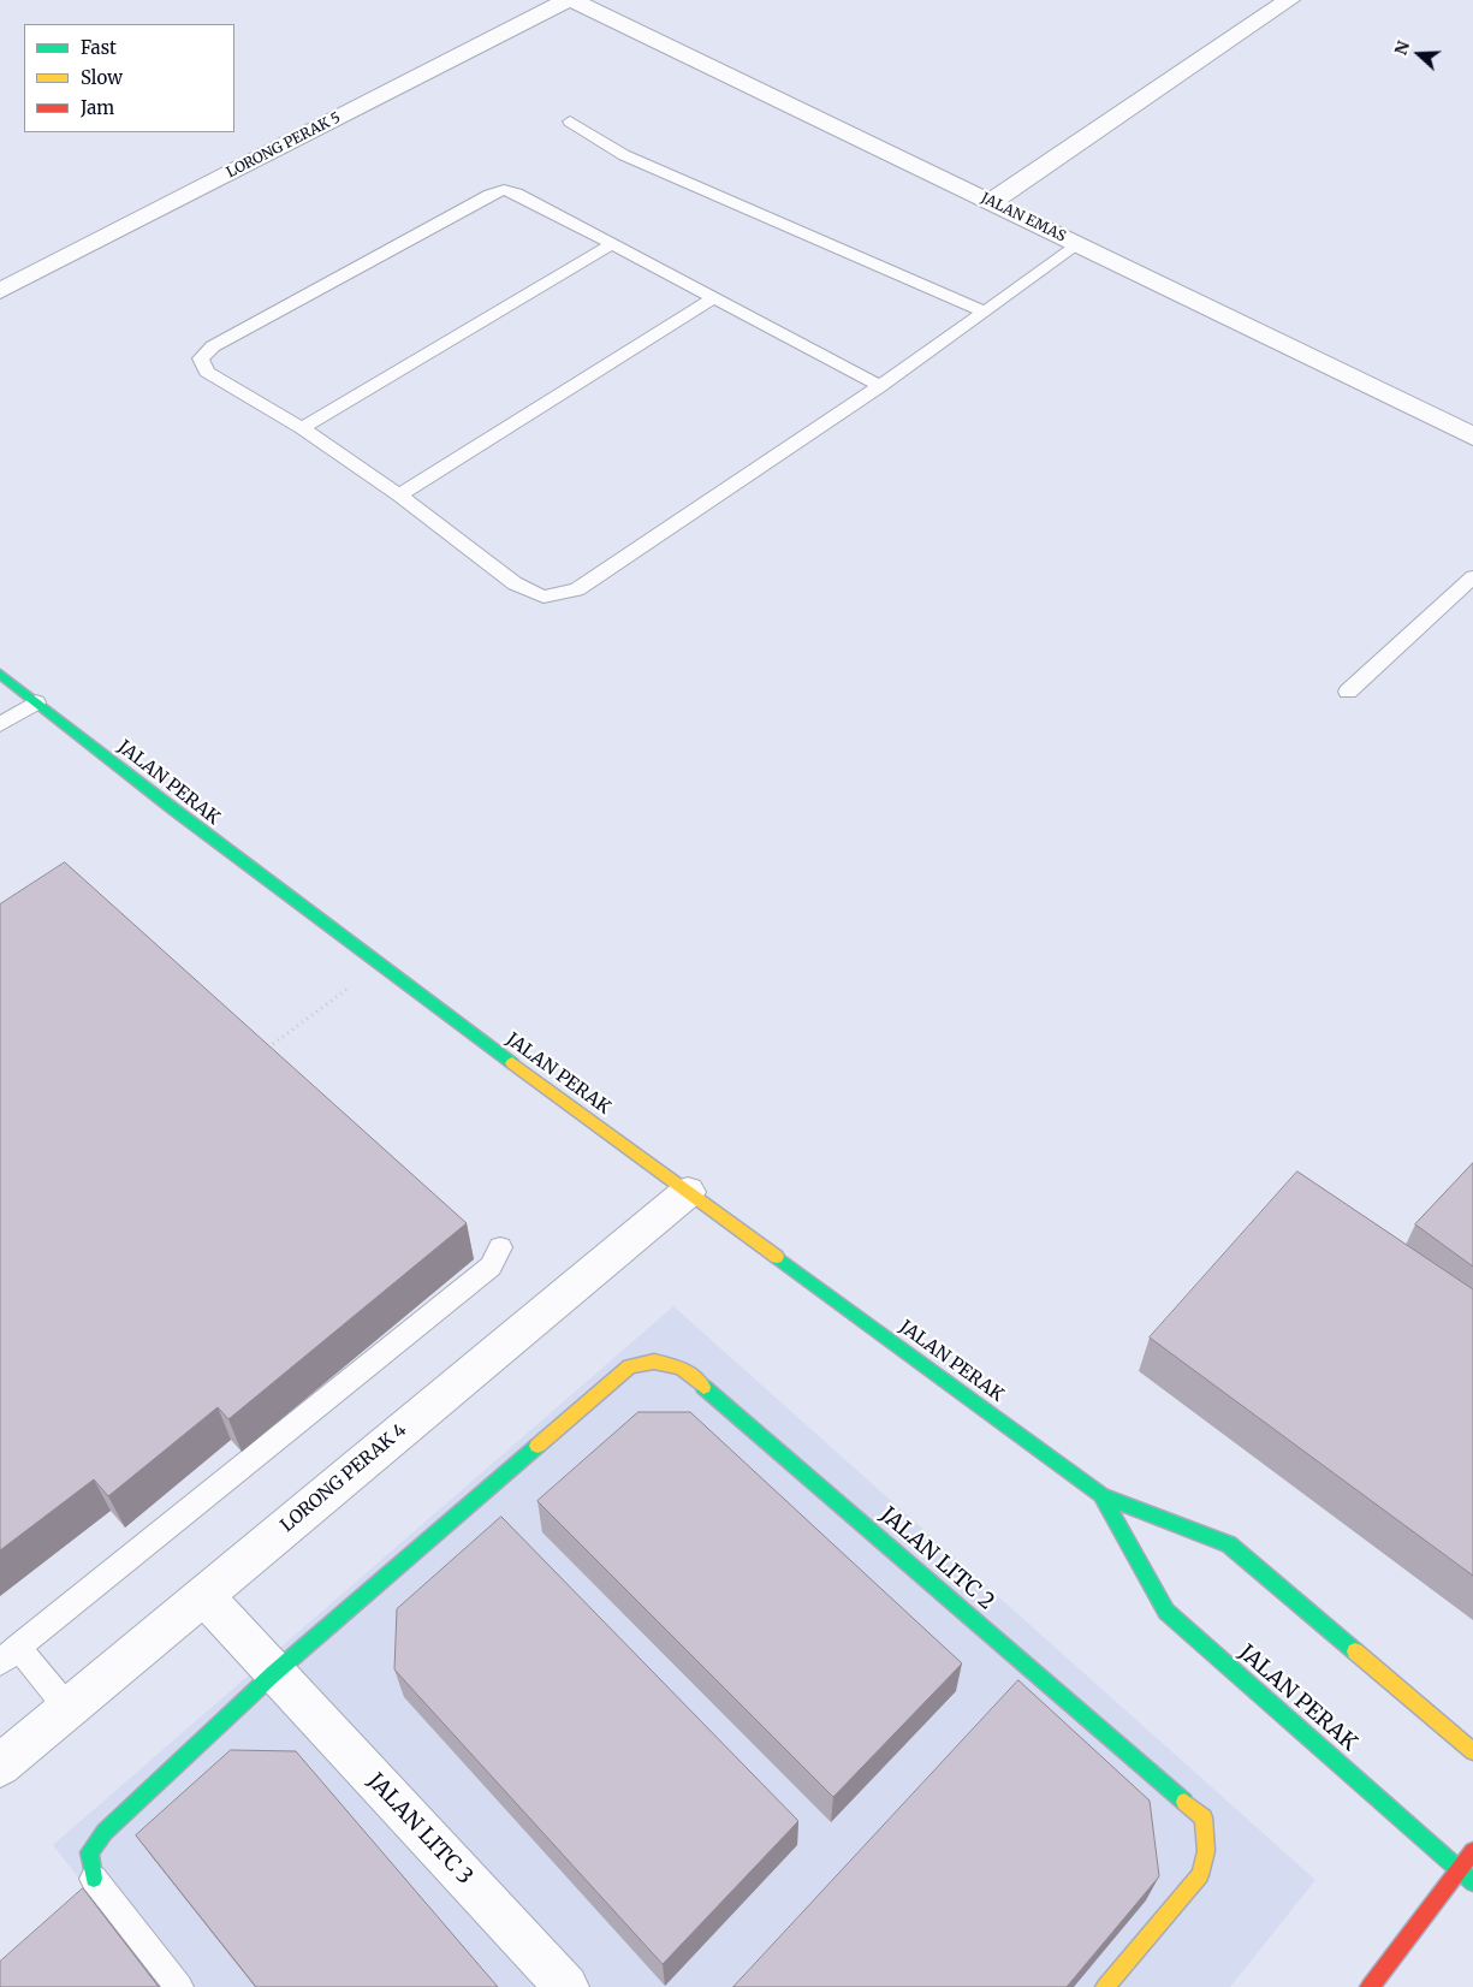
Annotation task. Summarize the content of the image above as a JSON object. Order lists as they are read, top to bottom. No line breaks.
{"streets":{"street":["LORONG PERAK 5","JALAN EMAS","JALAN PERAK","LORONG PERAK 4","JALAN LITC 2","JALAN LITC 3"]},"crossings":[["JALAN PERAK","LORONG PERAK 4"],["LORONG PERAK 4","JALAN LITC 3"],["JALAN LITC 2","JALAN LITC 3"]],"legend":["Fast","Slow","Jam"],"north":"left"}
